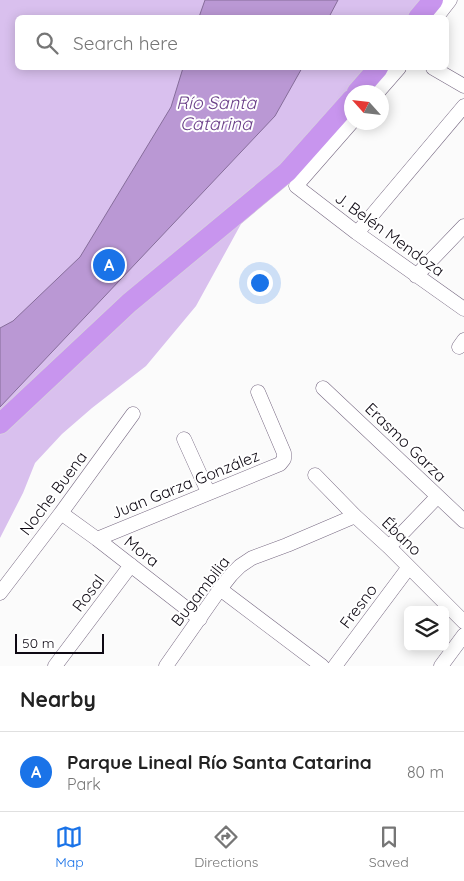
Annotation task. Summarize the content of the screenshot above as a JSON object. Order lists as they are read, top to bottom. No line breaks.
{"streets":{"street":["J. Belén Mendoza","Erasmo Garza","Juan Garza González","Noche Buena","Ébano","Mora","Bugambilia","Rosal","Fresno"]},"crossings":[["Juan Garza González","Mora"],["Noche Buena","Mora"],["Ébano","Bugambilia"],["Ébano","Fresno"],["Mora","Bugambilia"],["Mora","Rosal"]],"water":["Río Santa Catarina"],"scale_bar":"50 m","north":"top left","page":{"search":"Search here","pins":"A","scale":"50 m","heading":"Nearby","list":[{"mark":"A","name":"Parque Lineal Río Santa Catarina","note":"Park","value":"80 m"}],"nav":["Map","Directions","Saved"]}}
